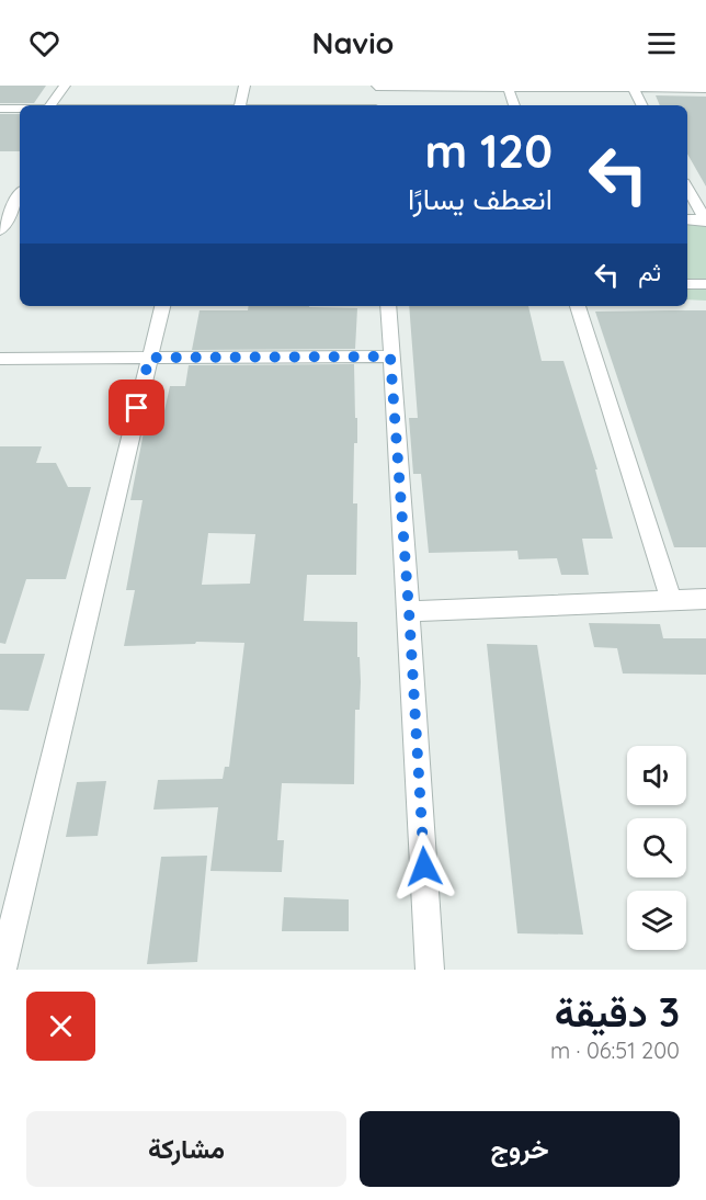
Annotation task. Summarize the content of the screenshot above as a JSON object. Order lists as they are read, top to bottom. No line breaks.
{"page":{"header":"Navio","turn":["120 m","انعطف يسارًا"],"then":"ثم","heading":["3 دقيقة","200 m · 06:51"],"buttons":["خروج","مشاركة"]}}
